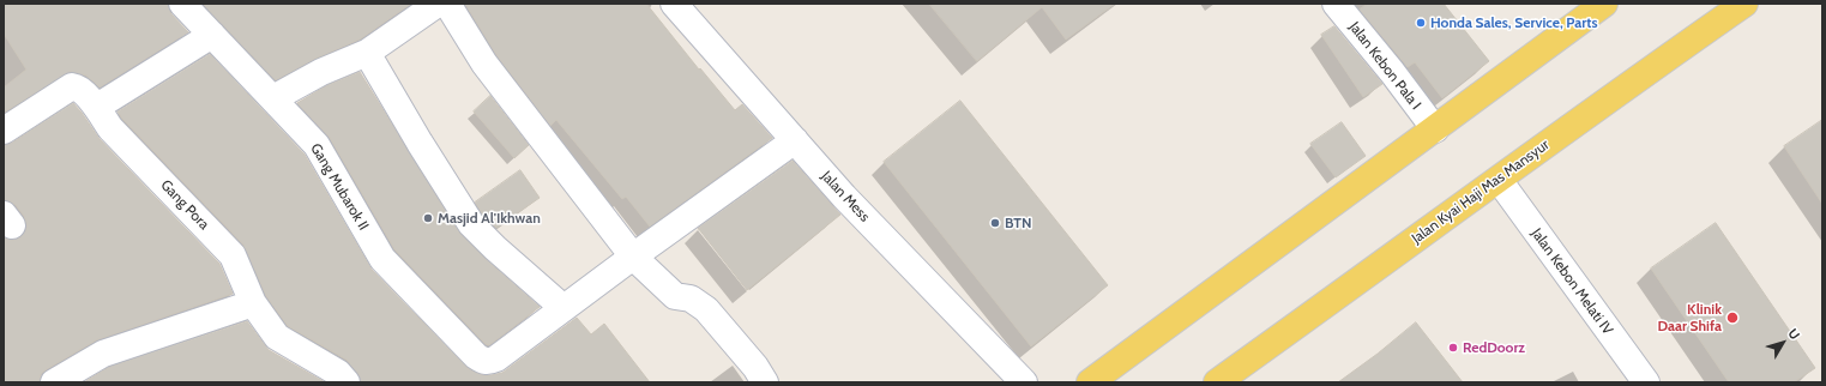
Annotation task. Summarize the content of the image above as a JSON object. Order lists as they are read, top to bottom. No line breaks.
{"streets":{"main road":["Jalan Kyai Haji Mas Mansyur"],"street":["Jalan Kebon Pala I","Gang Mubarok II","Jalan Mess","Gang Pora","Jalan Kebon Melati IV"]},"crossings":[["Jalan Kyai Haji Mas Mansyur","Jalan Kebon Melati IV"]],"places":["Honda Sales, Service, Parts","Masjid Al'Ikhwan","BTN","Klinik Daar Shifa","RedDoorz"],"north":"top right"}
